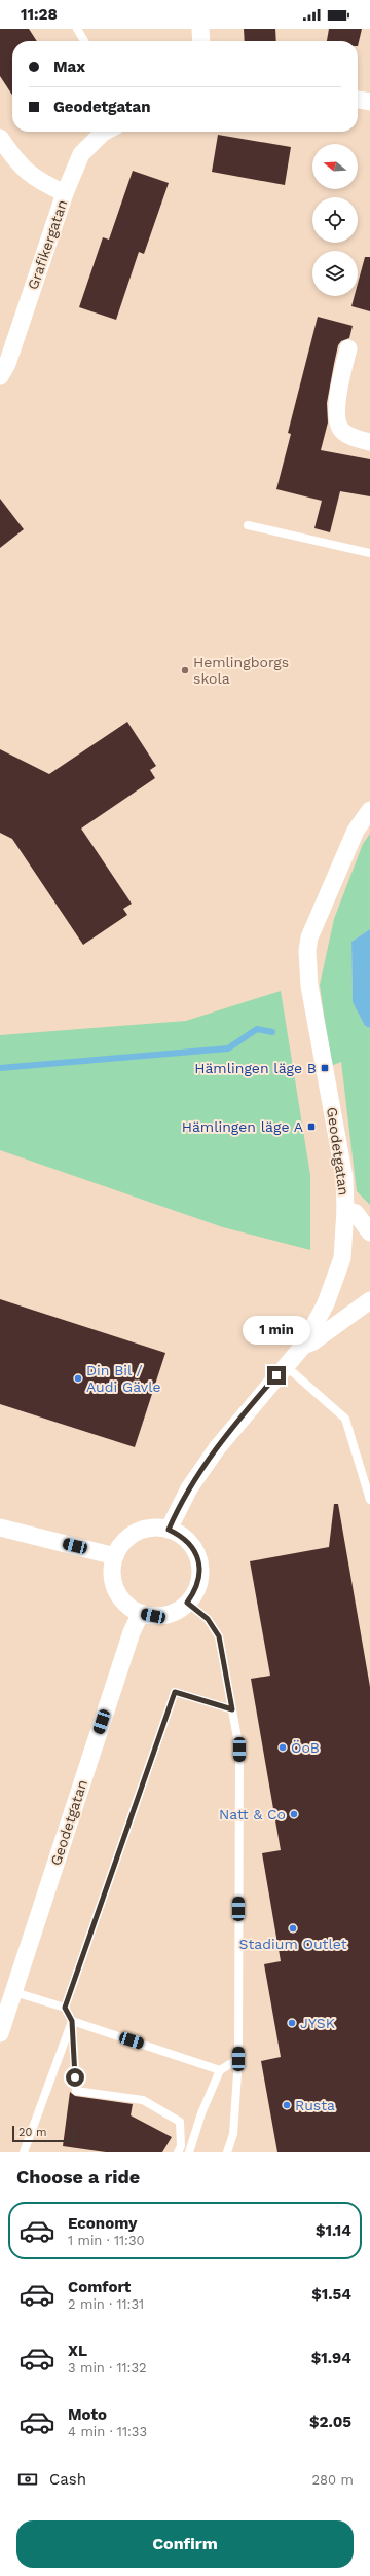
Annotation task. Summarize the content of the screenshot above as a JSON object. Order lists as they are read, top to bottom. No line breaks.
{"streets":{"street":["Grafikergatan","Geodetgatan"]},"places":{"other":["Hemlingborgs skola","Din Bil / Audi Gävle","ÖoB","Natt & Co","Stadium Outlet","JYSK","Rusta"],"transit":["Hämlingen läge B","Hämlingen läge A"]},"scale_bar":"20 m","north":"left","page":{"status":"11:28","banner":["Max","Geodetgatan"],"bubble":"1 min","scale":"20 m","heading":"Choose a ride","list":[{"name":"Economy","note":"1 min · 11:30","value":"$1.14"},{"name":"Comfort","note":"2 min · 11:31","value":"$1.54"},{"name":"XL","note":"3 min · 11:32","value":"$1.94"},{"name":"Moto","note":"4 min · 11:33","value":"$2.05"}],"pay":["Cash","280 m"],"buttons":"Confirm"}}
